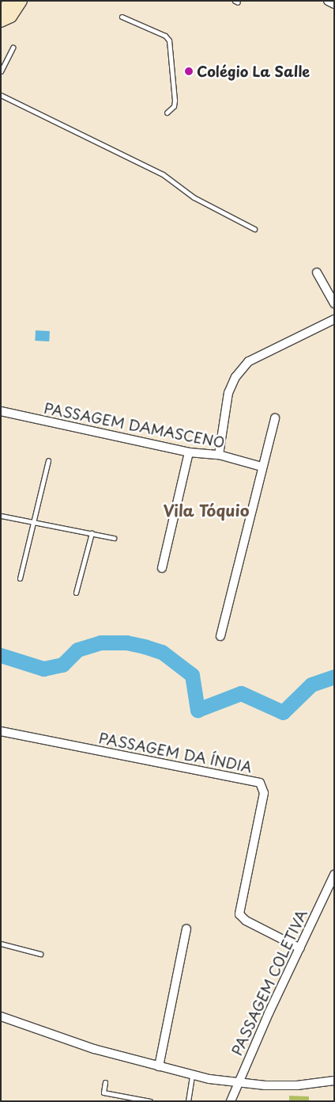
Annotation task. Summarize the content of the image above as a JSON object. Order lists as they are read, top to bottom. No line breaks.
{"streets":{"street":["PASSAGEM DAMASCENO","PASSAGEM DA ÍNDIA","PASSAGEM COLETIVA"]},"crossings":[["PASSAGEM DA ÍNDIA","PASSAGEM COLETIVA"]],"districts":["Vila Tóquio"],"places":["Colégio La Salle"]}
